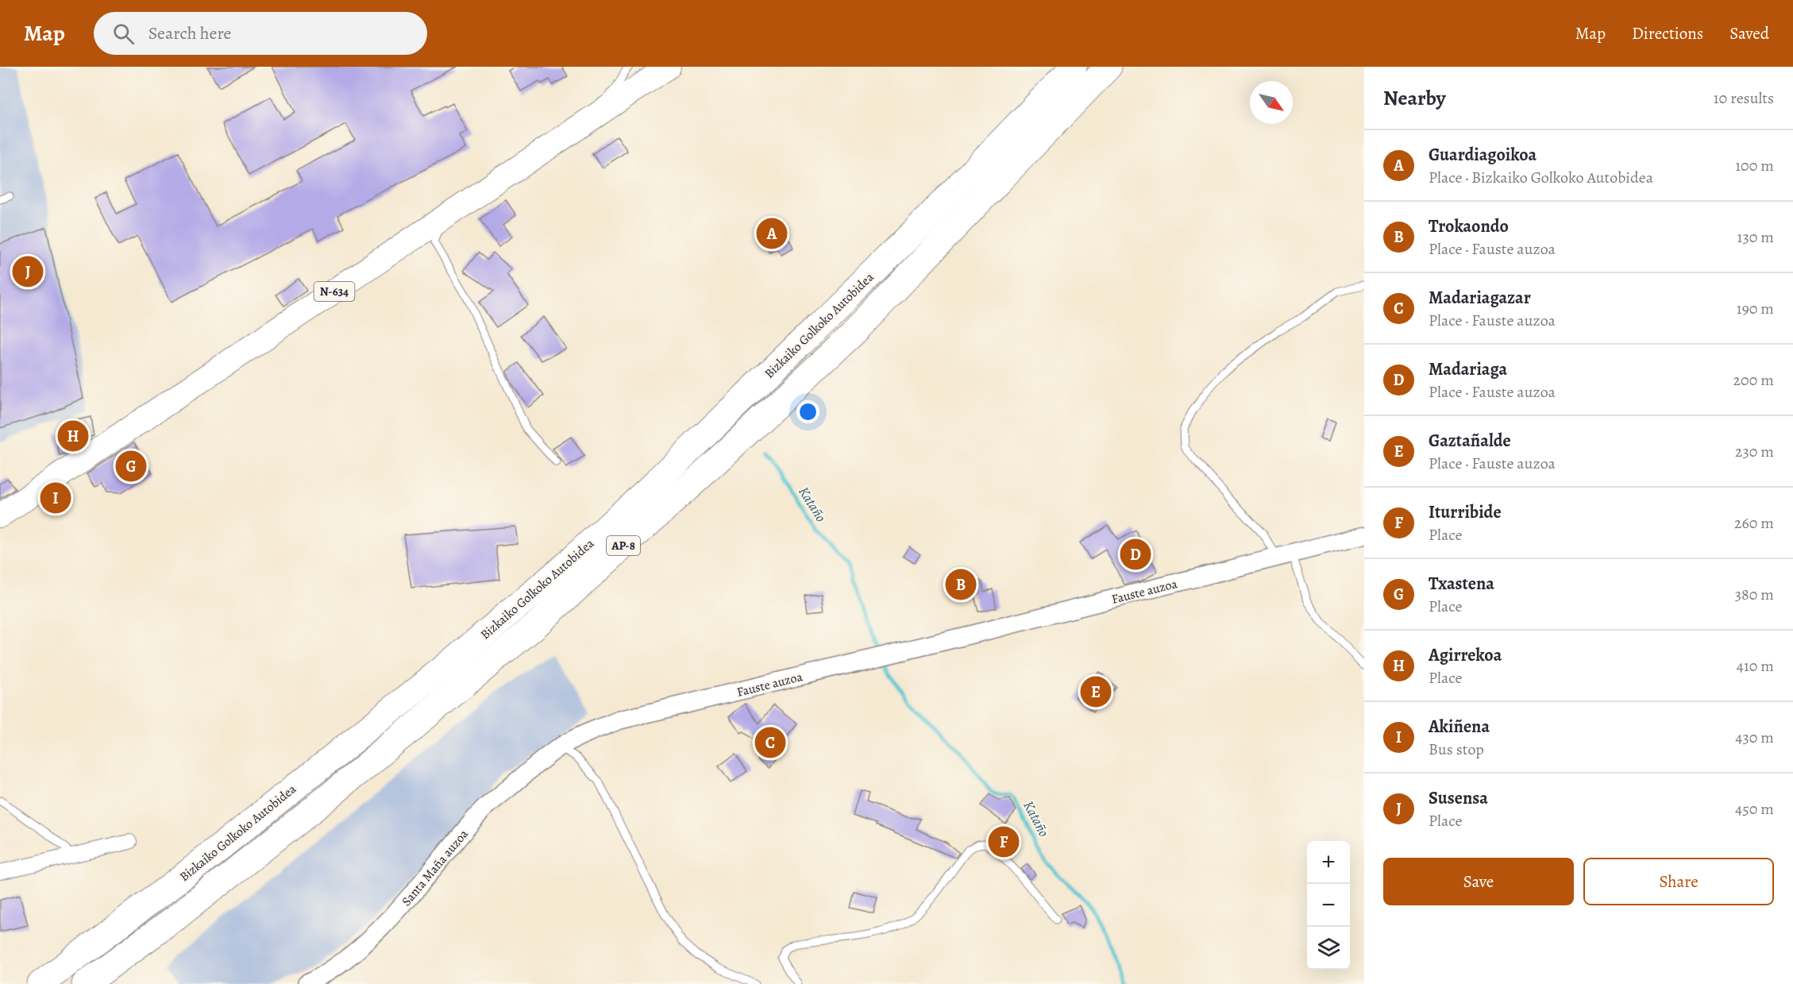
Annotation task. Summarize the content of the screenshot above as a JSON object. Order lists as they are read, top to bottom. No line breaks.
{"streets":{"highway":["N-634","Bizkaiko Golkoko Autobidea","AP-8"],"street":["Fauste auzoa","Santa Maña auzoa"]},"crossings":[["Fauste auzoa","Santa Maña auzoa"]],"water":["Kataño"],"north":"bottom right","page":{"header":"Map","search":"Search here","nav":["Map","Directions","Saved"],"heading":["Nearby","10 results"],"list":[{"mark":"A","name":"Guardiagoikoa","note":"Place · Bizkaiko Golkoko Autobidea","value":"100 m"},{"mark":"B","name":"Trokaondo","note":"Place · Fauste auzoa","value":"130 m"},{"mark":"C","name":"Madariagazar","note":"Place · Fauste auzoa","value":"190 m"},{"mark":"D","name":"Madariaga","note":"Place · Fauste auzoa","value":"200 m"},{"mark":"E","name":"Gaztañalde","note":"Place · Fauste auzoa","value":"230 m"},{"mark":"F","name":"Iturribide","note":"Place","value":"260 m"},{"mark":"G","name":"Txastena","note":"Place","value":"380 m"},{"mark":"H","name":"Agirrekoa","note":"Place","value":"410 m"},{"mark":"I","name":"Akiñena","note":"Bus stop","value":"430 m"},{"mark":"J","name":"Susensa","note":"Place","value":"450 m"}],"pins":["A","J","H","G","I","D","B","E","C","F"],"map_buttons":["+","−"],"buttons":["Save","Share"]}}
